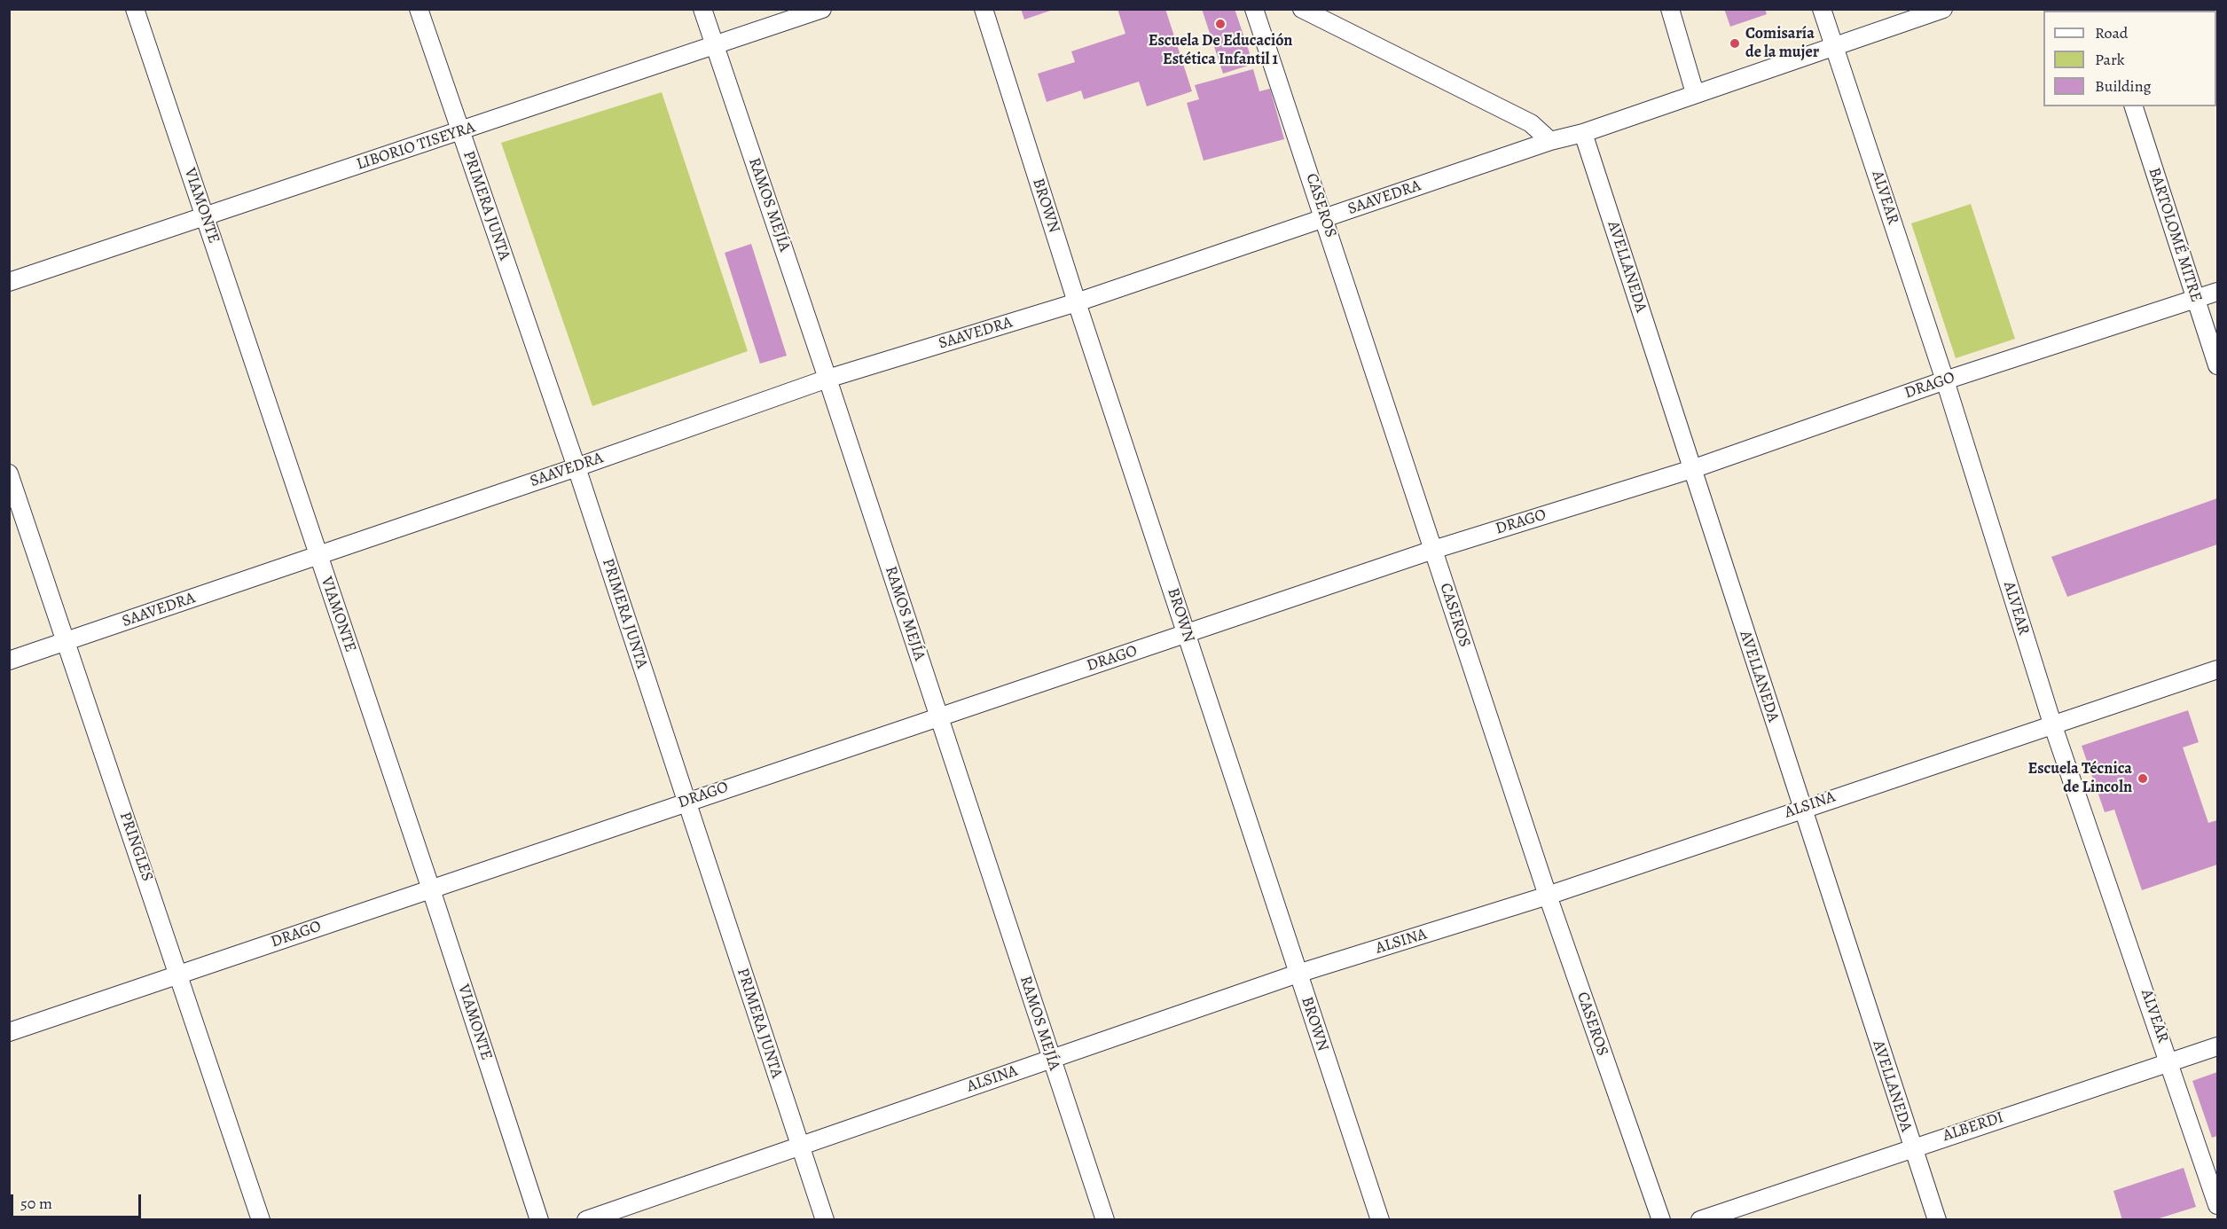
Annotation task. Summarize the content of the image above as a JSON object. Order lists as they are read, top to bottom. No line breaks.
{"streets":{"street":["LIBORIO TISEYRA","SAAVEDRA","ALVEAR","RAMOS MEJÍA","VIAMONTE","PRIMERA JUNTA","BROWN","CASEROS","BARTOLOMÉ MITRE","AVELLANEDA","DRAGO","ALSINA","PRINGLES","ALBERDI"]},"crossings":[["LIBORIO TISEYRA","RAMOS MEJÍA"],["LIBORIO TISEYRA","VIAMONTE"],["LIBORIO TISEYRA","PRIMERA JUNTA"],["SAAVEDRA","ALVEAR"],["SAAVEDRA","RAMOS MEJÍA"],["SAAVEDRA","VIAMONTE"],["SAAVEDRA","PRIMERA JUNTA"],["SAAVEDRA","BROWN"],["SAAVEDRA","CASEROS"],["SAAVEDRA","AVELLANEDA"],["SAAVEDRA","PRINGLES"],["ALVEAR","DRAGO"],["ALVEAR","ALSINA"],["ALVEAR","ALBERDI"],["RAMOS MEJÍA","DRAGO"],["RAMOS MEJÍA","ALSINA"],["VIAMONTE","DRAGO"],["PRIMERA JUNTA","DRAGO"],["PRIMERA JUNTA","ALSINA"],["BROWN","DRAGO"],["BROWN","ALSINA"],["CASEROS","DRAGO"],["CASEROS","ALSINA"],["BARTOLOMÉ MITRE","DRAGO"],["AVELLANEDA","DRAGO"],["AVELLANEDA","ALSINA"],["AVELLANEDA","ALBERDI"],["DRAGO","PRINGLES"]],"places":["Escuela De Educación Estética Infantil 1","Comisaría de la mujer","Escuela Técnica de Lincoln"],"legend":["Road","Park","Building"],"scale_bar":"50 m"}
